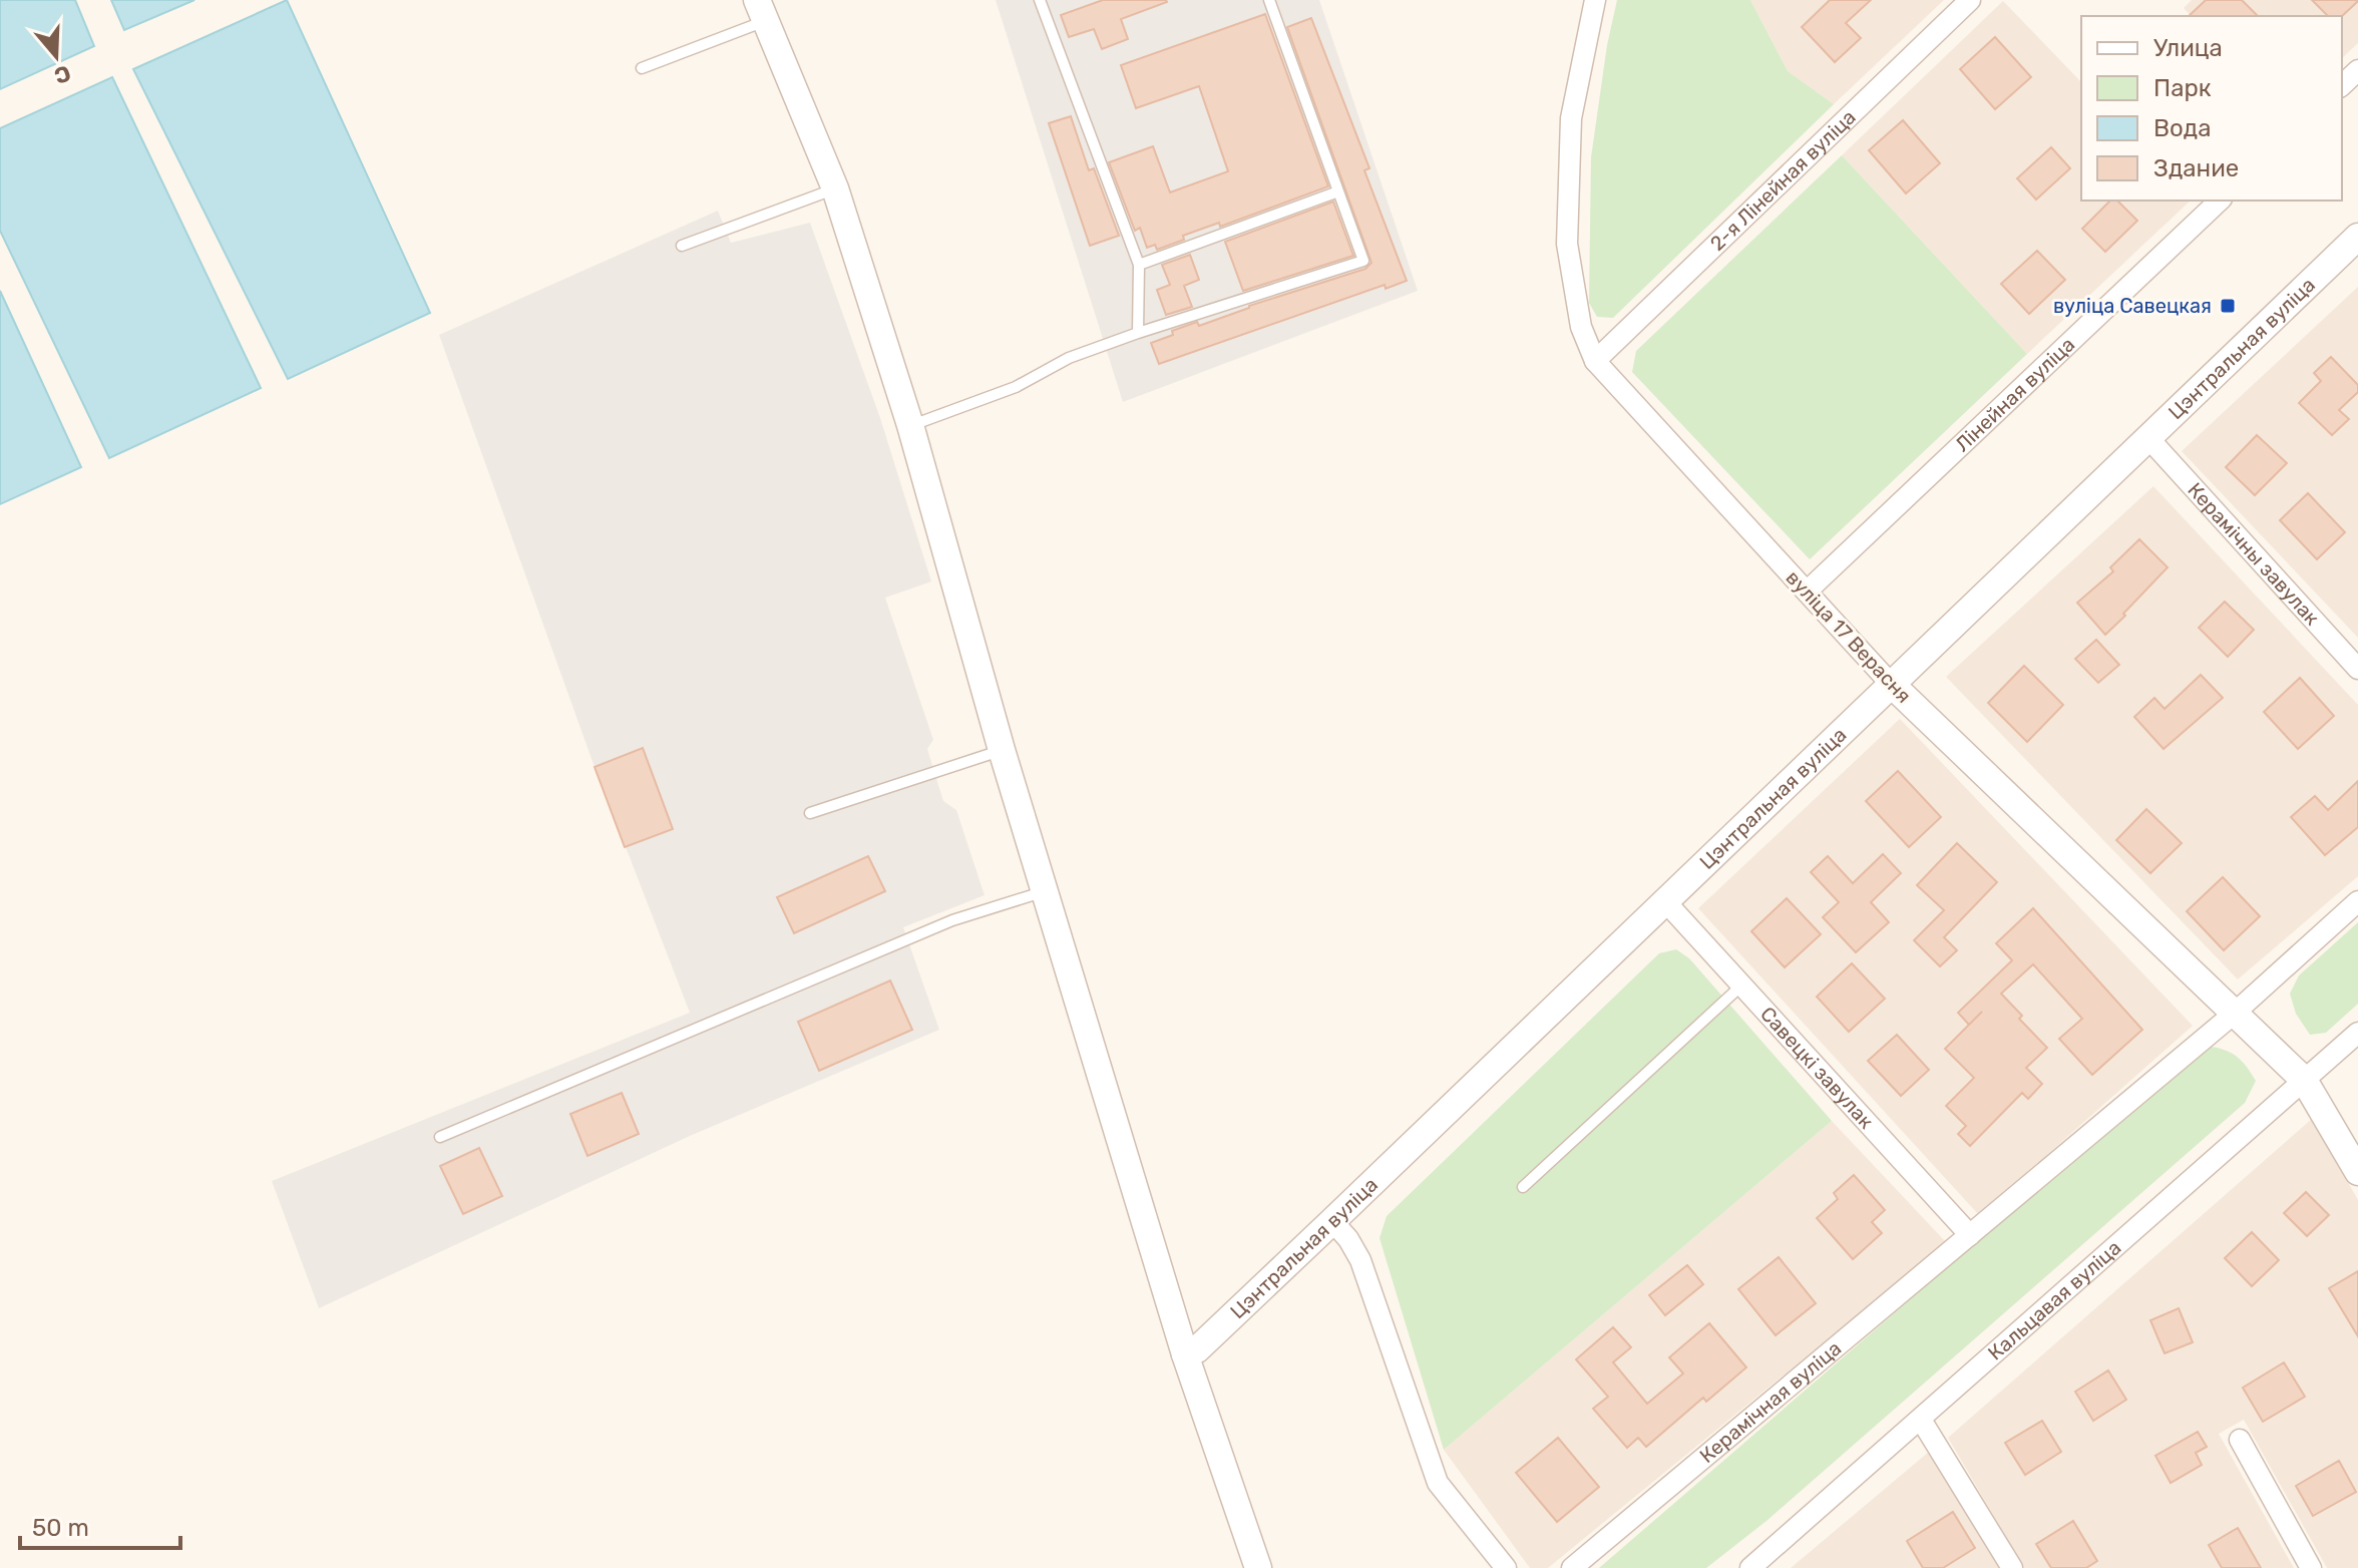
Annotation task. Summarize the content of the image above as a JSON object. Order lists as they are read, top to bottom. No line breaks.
{"streets":{"street":["2-я Лінейная вуліца","Цэнтральная вуліца","Лінейная вуліца","Керамічны завулак","вуліца 17 Верасня","Савецкі завулак","Кальцавая вуліца","Керамічная вуліца"]},"crossings":[["2-я Лінейная вуліца","вуліца 17 Верасня"],["Цэнтральная вуліца","Керамічны завулак"],["Цэнтральная вуліца","вуліца 17 Верасня"],["Цэнтральная вуліца","Савецкі завулак"],["Лінейная вуліца","вуліца 17 Верасня"],["вуліца 17 Верасня","Кальцавая вуліца"],["вуліца 17 Верасня","Керамічная вуліца"],["Савецкі завулак","Керамічная вуліца"]],"places":{"transit":["вуліца Савецкая"]},"legend":["Улица","Парк","Вода","Здание"],"scale_bar":"50 m","north":"bottom"}
